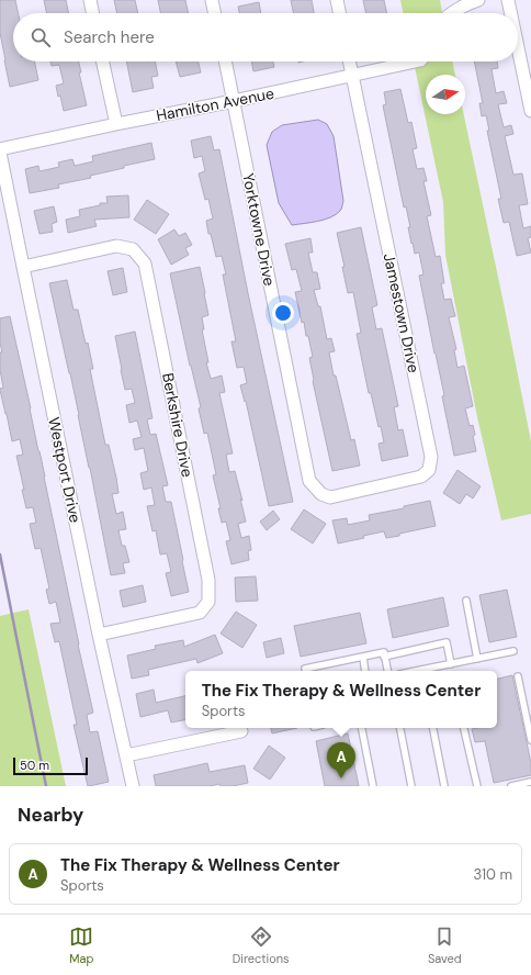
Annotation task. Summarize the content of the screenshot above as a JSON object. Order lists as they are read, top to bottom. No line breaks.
{"streets":{"street":["Hamilton Avenue","Yorktowne Drive","Jamestown Drive","Berkshire Drive","Westport Drive"]},"crossings":[["Hamilton Avenue","Yorktowne Drive"],["Hamilton Avenue","Jamestown Drive"],["Hamilton Avenue","Westport Drive"],["Yorktowne Drive","Jamestown Drive"],["Berkshire Drive","Westport Drive"]],"scale_bar":"50 m","north":"right","page":{"search":"Search here","popup":["The Fix Therapy & Wellness Center","Sports"],"pins":"A","scale":"50 m","heading":"Nearby","list":[{"mark":"A","name":"The Fix Therapy & Wellness Center","note":"Sports","value":"310 m"}],"nav":["Map","Directions","Saved"]}}
